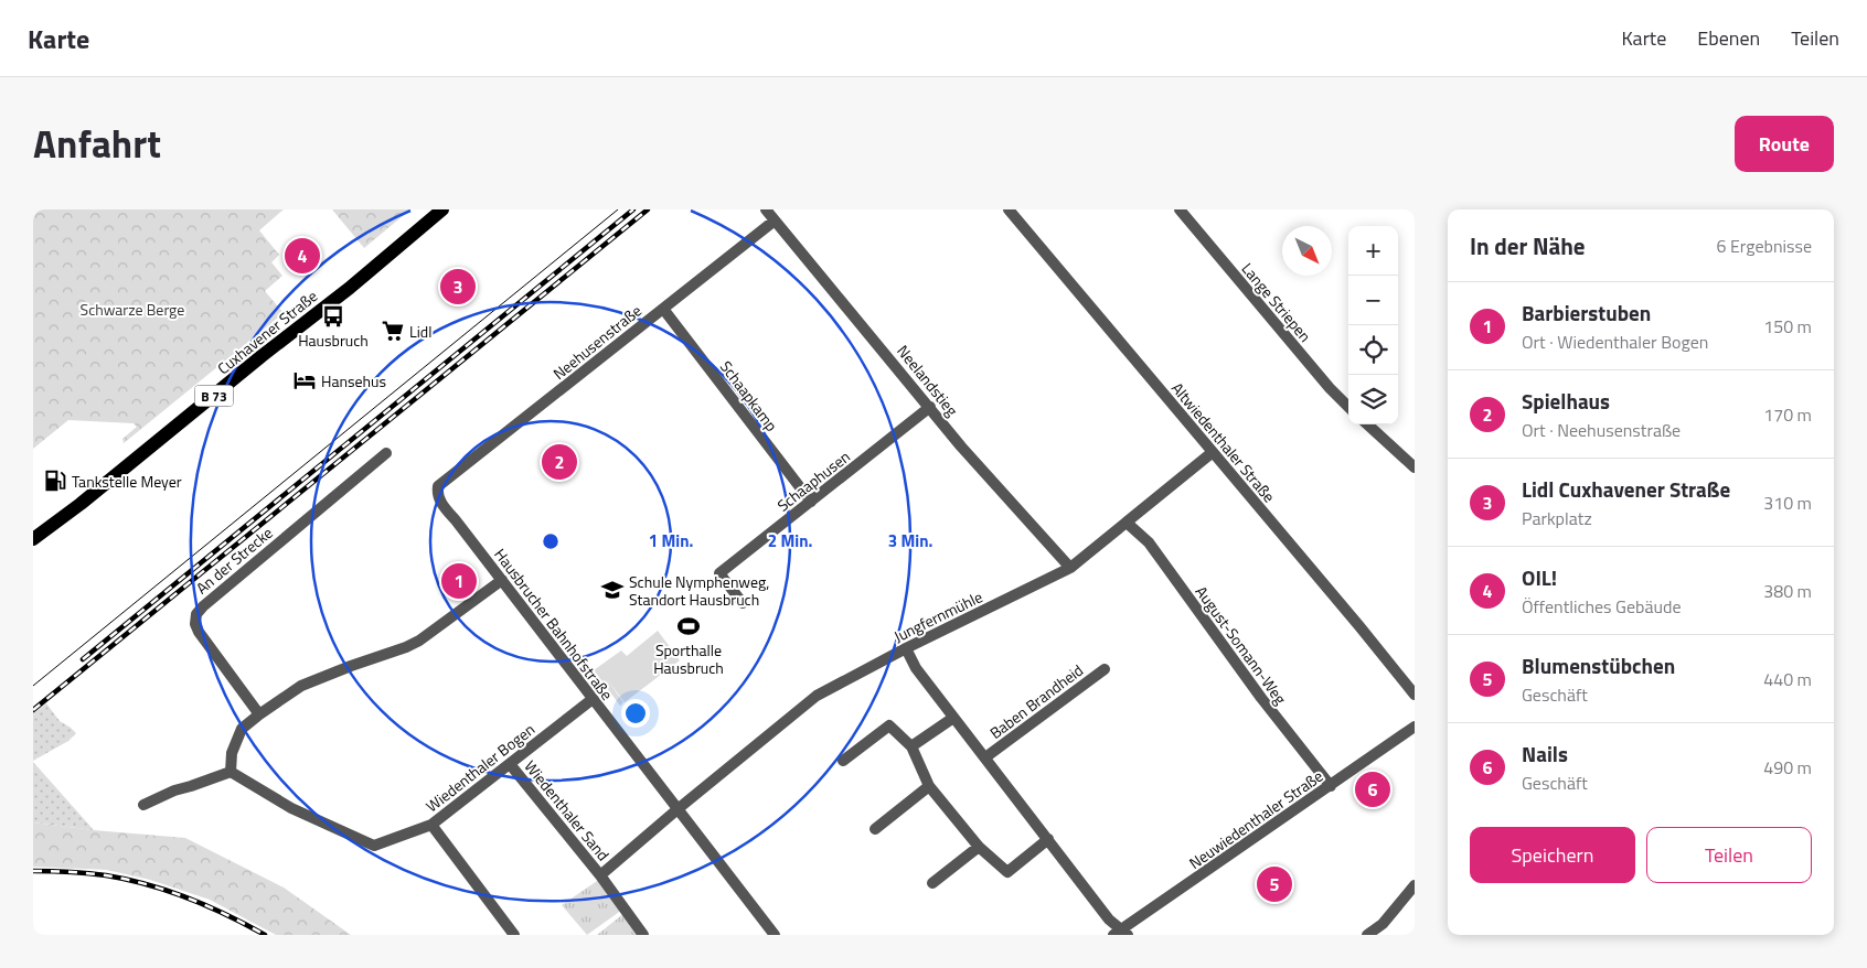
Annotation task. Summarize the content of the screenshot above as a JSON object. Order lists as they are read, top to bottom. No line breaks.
{"streets":{"main road":["Cuxhavener Straße","B 73"],"street":["Lange Striepen","Neehusenstraße","Neelandstieg","Schaapkamp","Altwiedenthaler Straße","Schaaphusen","An der Strecke","Jungfernmühle","Hausbrucher Bahnhofstraße","August-Somann-Weg","Baben Brandheid","Wiedenthaler Bogen","Wiedenthaler Sand","Neuwiedenthaler Straße"]},"crossings":[["Neehusenstraße","Neelandstieg"],["Neehusenstraße","Schaapkamp"],["Neehusenstraße","Hausbrucher Bahnhofstraße"],["Neelandstieg","Schaaphusen"],["Neelandstieg","Jungfernmühle"],["Schaapkamp","Schaaphusen"],["Altwiedenthaler Straße","Jungfernmühle"],["Jungfernmühle","Hausbrucher Bahnhofstraße"],["Jungfernmühle","August-Somann-Weg"],["Jungfernmühle","Baben Brandheid"],["Jungfernmühle","Wiedenthaler Sand"],["Hausbrucher Bahnhofstraße","Wiedenthaler Bogen"],["Hausbrucher Bahnhofstraße","Wiedenthaler Sand"],["August-Somann-Weg","Neuwiedenthaler Straße"],["Baben Brandheid","Neuwiedenthaler Straße"],["Wiedenthaler Bogen","Wiedenthaler Sand"]],"parks":["Schwarze Berge"],"places":{"bus stop":["Hausbruch"],"supermarket":["Lidl"],"hotel":["Hansehus"],"fuel station":["Tankstelle Meyer"],"school or university":["Schule Nymphenweg, Standort Hausbruch"],"sports":["Sporthalle Hausbruch"]},"north":"bottom right","page":{"header":"Karte","nav":["Karte","Ebenen","Teilen"],"title":"Anfahrt","buttons":["Route",["Speichern","Teilen"]],"heading":["In der Nähe","6 Ergebnisse"],"map_buttons":["+","−"],"pins":["4","3","2","1","6","5"],"list":[{"mark":"1","name":"Barbierstuben","note":"Ort · Wiedenthaler Bogen","value":"150 m"},{"mark":"2","name":"Spielhaus","note":"Ort · Neehusenstraße","value":"170 m"},{"mark":"3","name":"Lidl Cuxhavener Straße","note":"Parkplatz","value":"310 m"},{"mark":"4","name":"OIL!","note":"Öffentliches Gebäude","value":"380 m"},{"mark":"5","name":"Blumenstübchen","note":"Geschäft","value":"440 m"},{"mark":"6","name":"Nails","note":"Geschäft","value":"490 m"}]},"rings":["1 Min.","2 Min.","3 Min."]}
